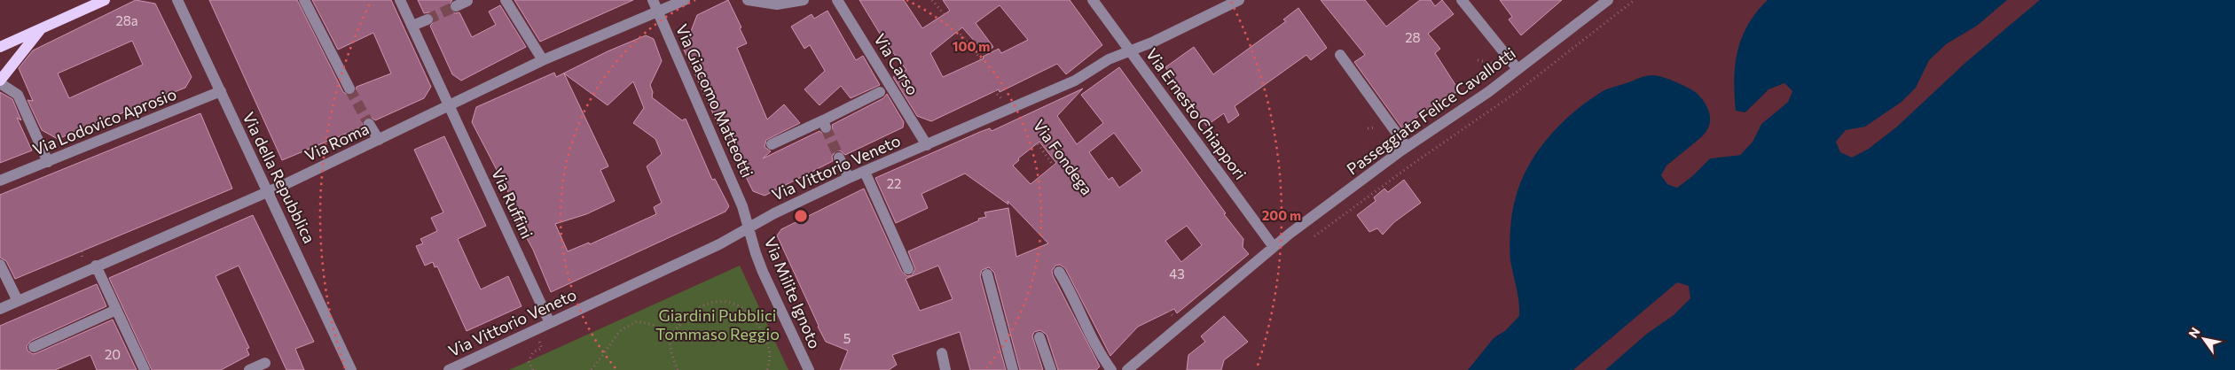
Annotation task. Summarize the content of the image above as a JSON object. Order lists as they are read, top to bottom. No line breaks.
{"streets":{"street":["Via Carso","Via Giacomo Matteotti","Passeggiata Felice Cavallotti","Via Ernesto Chiappori","Via Lodovico Aprosio","Via Roma","Via Vittorio Veneto","Via della Repubblica","Via Ruffini","Via Milite Ignoto"],"path":["Via Fondega"]},"crossings":[["Via Carso","Via Vittorio Veneto"],["Via Giacomo Matteotti","Via Roma"],["Via Giacomo Matteotti","Via Vittorio Veneto"],["Via Giacomo Matteotti","Via Milite Ignoto"],["Passeggiata Felice Cavallotti","Via Ernesto Chiappori"],["Passeggiata Felice Cavallotti","Via Fondega"],["Via Ernesto Chiappori","Via Vittorio Veneto"],["Via Lodovico Aprosio","Via della Repubblica"],["Via Roma","Via della Repubblica"],["Via Roma","Via Ruffini"],["Via Fondega","Via Vittorio Veneto"],["Via Vittorio Veneto","Via Ruffini"],["Via Vittorio Veneto","Via Milite Ignoto"]],"parks":["Giardini Pubblici Tommaso Reggio"],"house_numbers":["28a","28","22","43","5","20"],"north":"top left","rings":["100 m","200 m"]}
